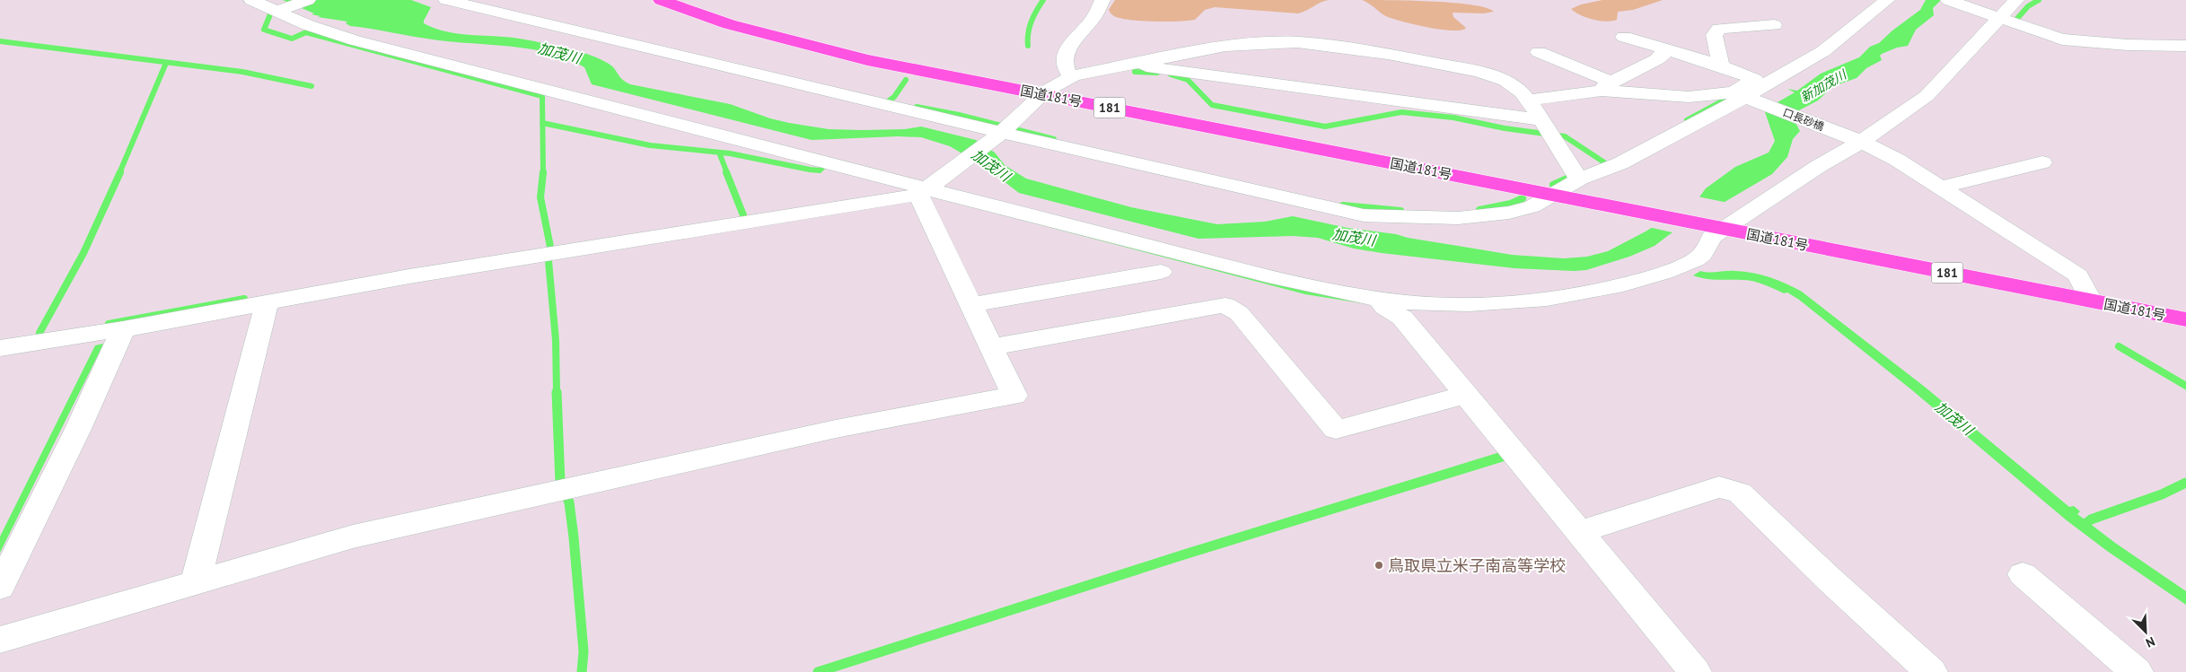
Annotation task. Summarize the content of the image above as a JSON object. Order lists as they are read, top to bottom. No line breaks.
{"streets":{"highway":["国道181号","181"],"street":["口長砂橋"]},"crossings":[["国道181号","口長砂橋"]],"water":["加茂川","新加茂川"],"places":["鳥取県立米子南高等学校"],"north":"bottom right"}
